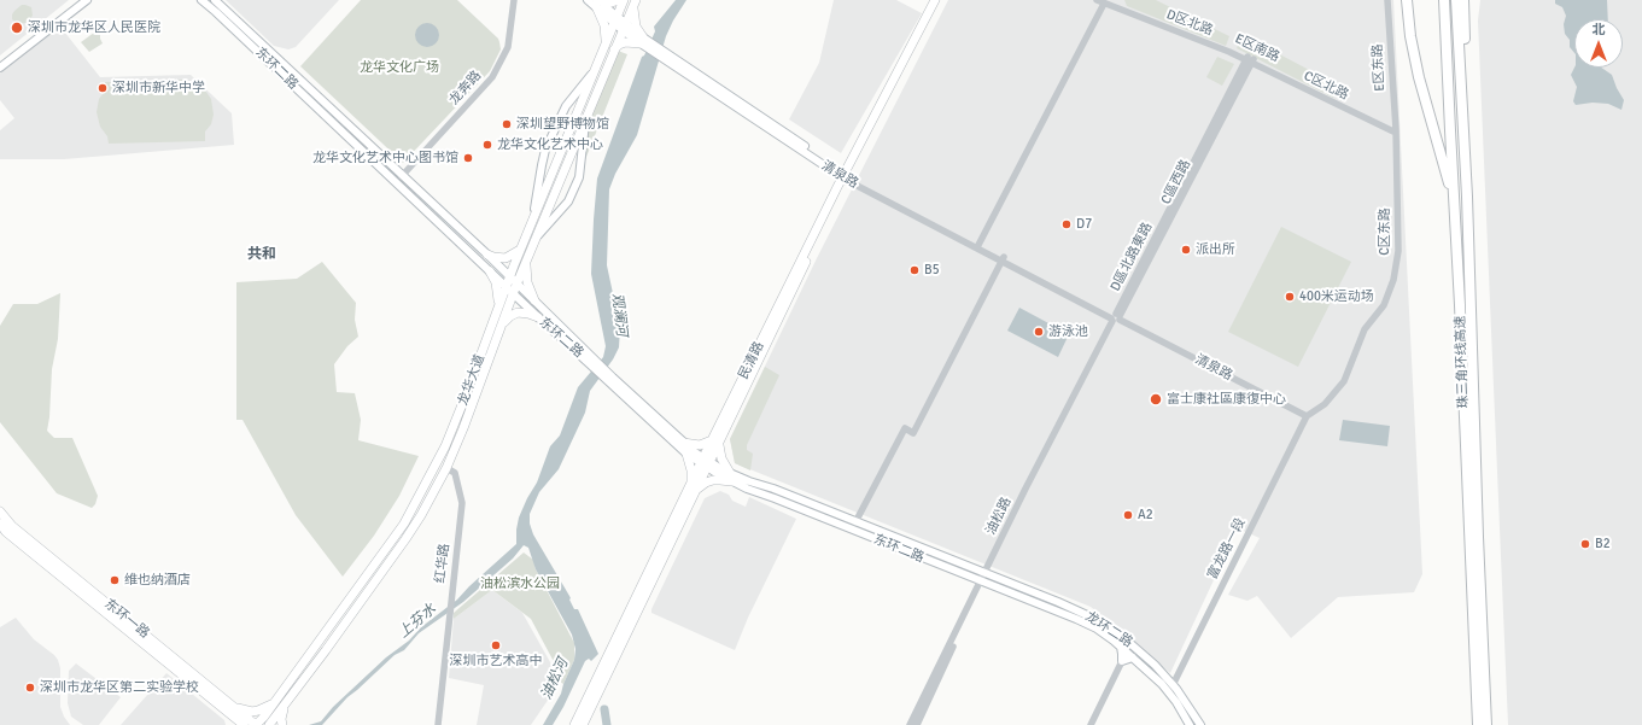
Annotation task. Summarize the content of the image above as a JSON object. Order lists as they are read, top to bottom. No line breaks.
{"streets":{"highway":["珠三角环线高速"],"main road":["东环二路","清泉路","民清路","龙华大道","东环一路","龙环二路"],"street":["E区南路","E区东路","C区北路","龙奔路","C区东路","D區北路東路","油松路","富龙路一段","红华路"]},"crossings":[["E区南路","C区北路"],["E区南路","D區北路東路"],["E区东路","C区北路"],["E区东路","C区东路"],["东环二路","龙奔路"],["东环二路","民清路"],["东环二路","龙华大道"],["东环二路","油松路"],["东环二路","龙环二路"],["C区北路","C区东路"],["C区北路","D區北路東路"],["清泉路","C区东路"],["清泉路","D區北路東路"],["清泉路","民清路"],["清泉路","龙华大道"],["清泉路","油松路"],["清泉路","富龙路一段"],["C区东路","富龙路一段"],["D區北路東路","油松路"],["龙华大道","红华路"],["龙华大道","东环一路"],["油松路","龙环二路"],["富龙路一段","龙环二路"]],"districts":["共和"],"water":["观澜河","上芬水","油松河"],"parks":["龙华文化广场","油松滨水公园"],"places":["深圳市龙华区人民医院","深圳市新华中学","深圳望野博物馆","龙华文化艺术中心","龙华文化艺术中心图书馆","D7","派出所","B5","400米运动场","游泳池","富士康社區康復中心","A2","B2","维也纳酒店","深圳市艺术高中","深圳市龙华区第二实验学校"],"north":"top"}
